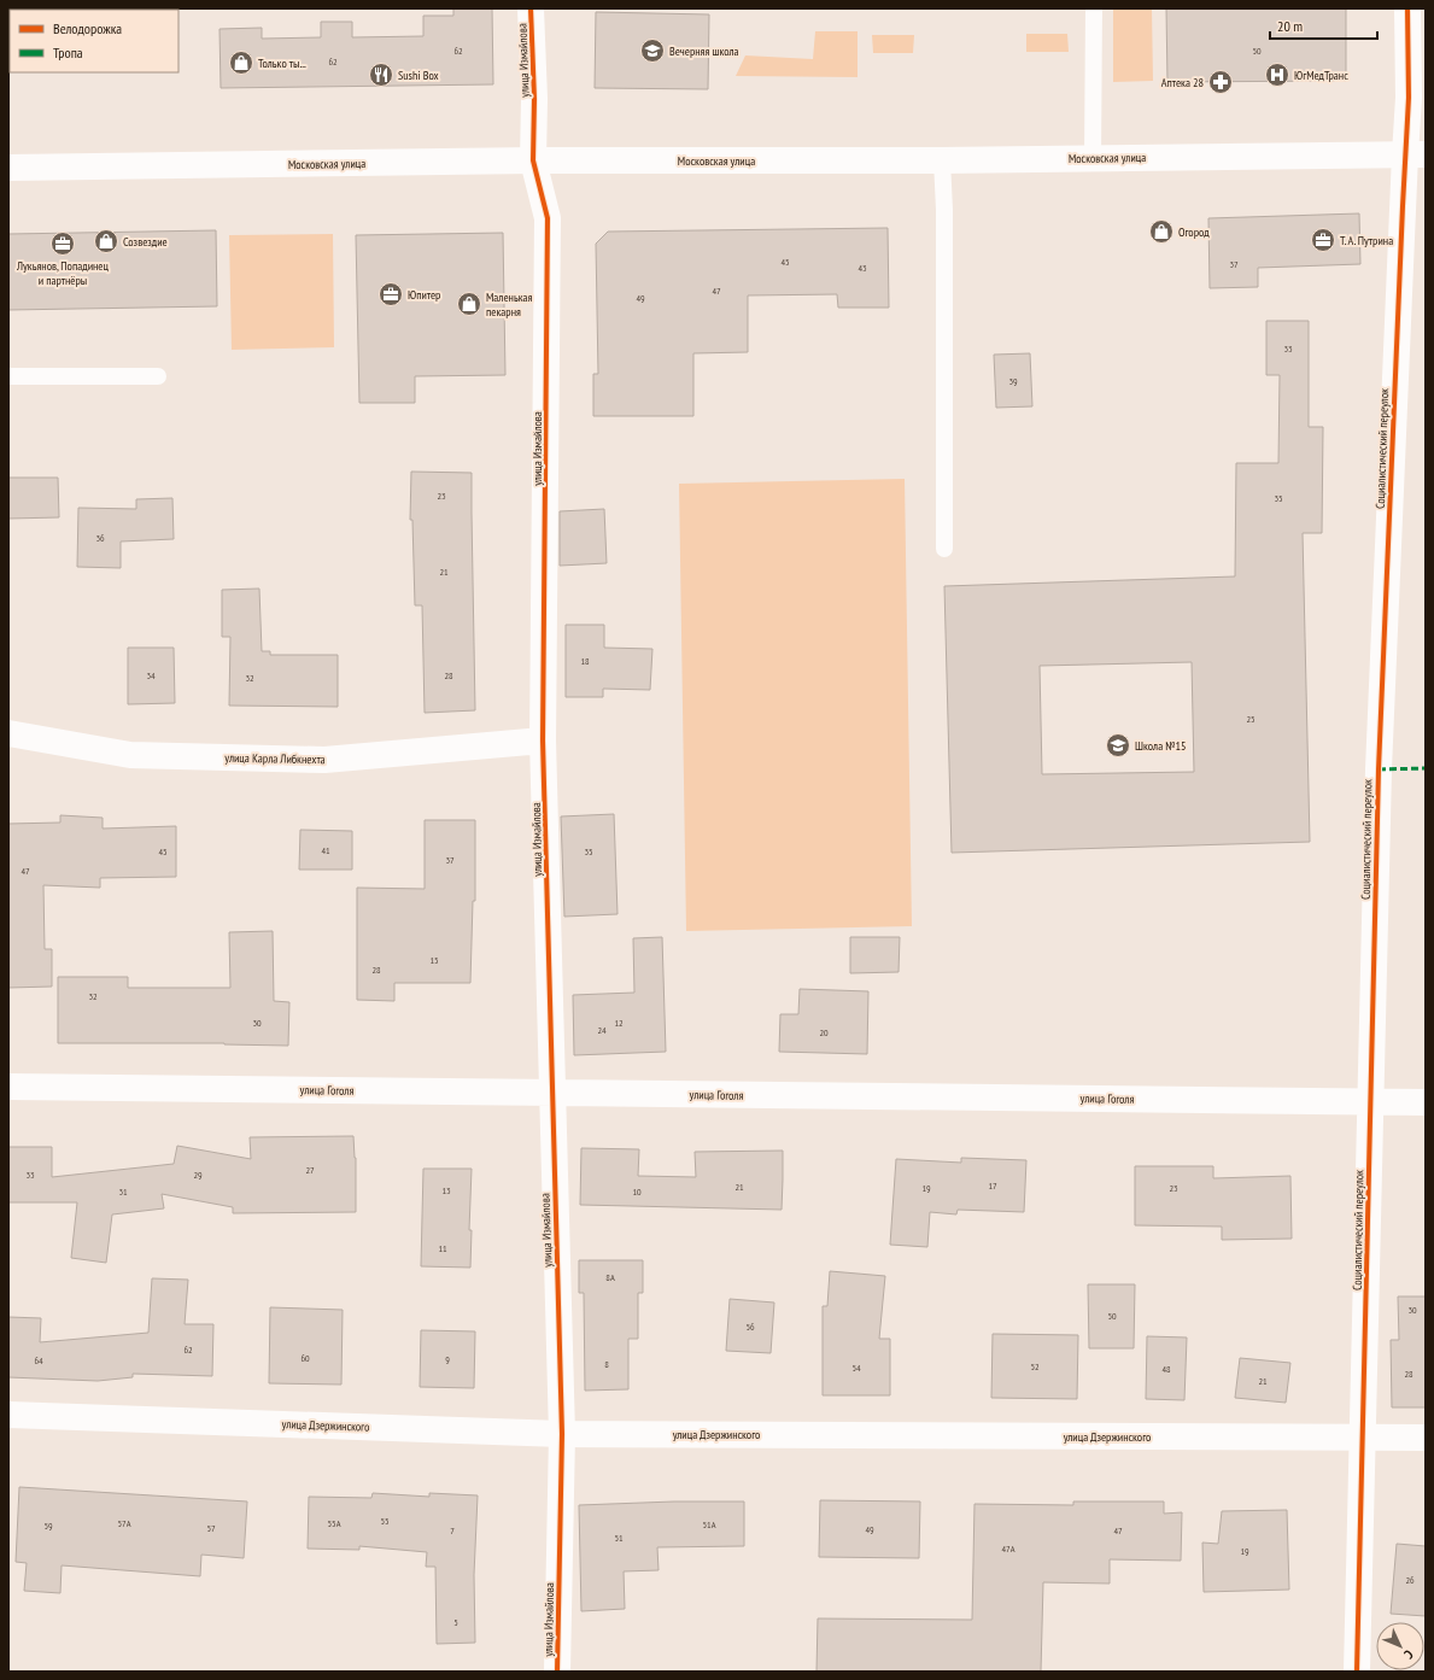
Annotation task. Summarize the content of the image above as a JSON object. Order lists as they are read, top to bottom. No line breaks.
{"streets":{"street":["улица Измайлова","Московская улица","Социалистический переулок","улица Карла Либкнехта","улица Гоголя","улица Дзержинского"]},"crossings":[["улица Измайлова","Московская улица"],["улица Измайлова","улица Карла Либкнехта"],["улица Измайлова","улица Гоголя"],["улица Измайлова","улица Дзержинского"],["Московская улица","Социалистический переулок"],["Социалистический переулок","улица Гоголя"],["Социалистический переулок","улица Дзержинского"]],"places":{"school or university":["Вечерняя школа","Школа №15"],"shop":["Только ты...","Огород","Созвездие","Маленькая пекарня"],"restaurant":["Sushi Box"],"hospital":["ЮгМедТранс"],"pharmacy":["Аптека 28"],"office":["Т. А. Путрина","Лукьянов, Попадинец и партнёры","Юпитер"]},"house_numbers":["62","50","62","45","37","43","47","49","33","39","23","35","36","21","18","34","28","32","25","41","45","35","37","47","15","28","32","30","12","24","20","27","33","29","17","21","19","23","13","31","10","11","8А","30","50","56","62","60","9","64","8","52","54","48","28","21","55","57А","55А","51А","59","57","49","7","47","51","47А","19","26","5"],"legend":["Велодорожка","Тропа"],"scale_bar":"20 m","north":"bottom right"}
